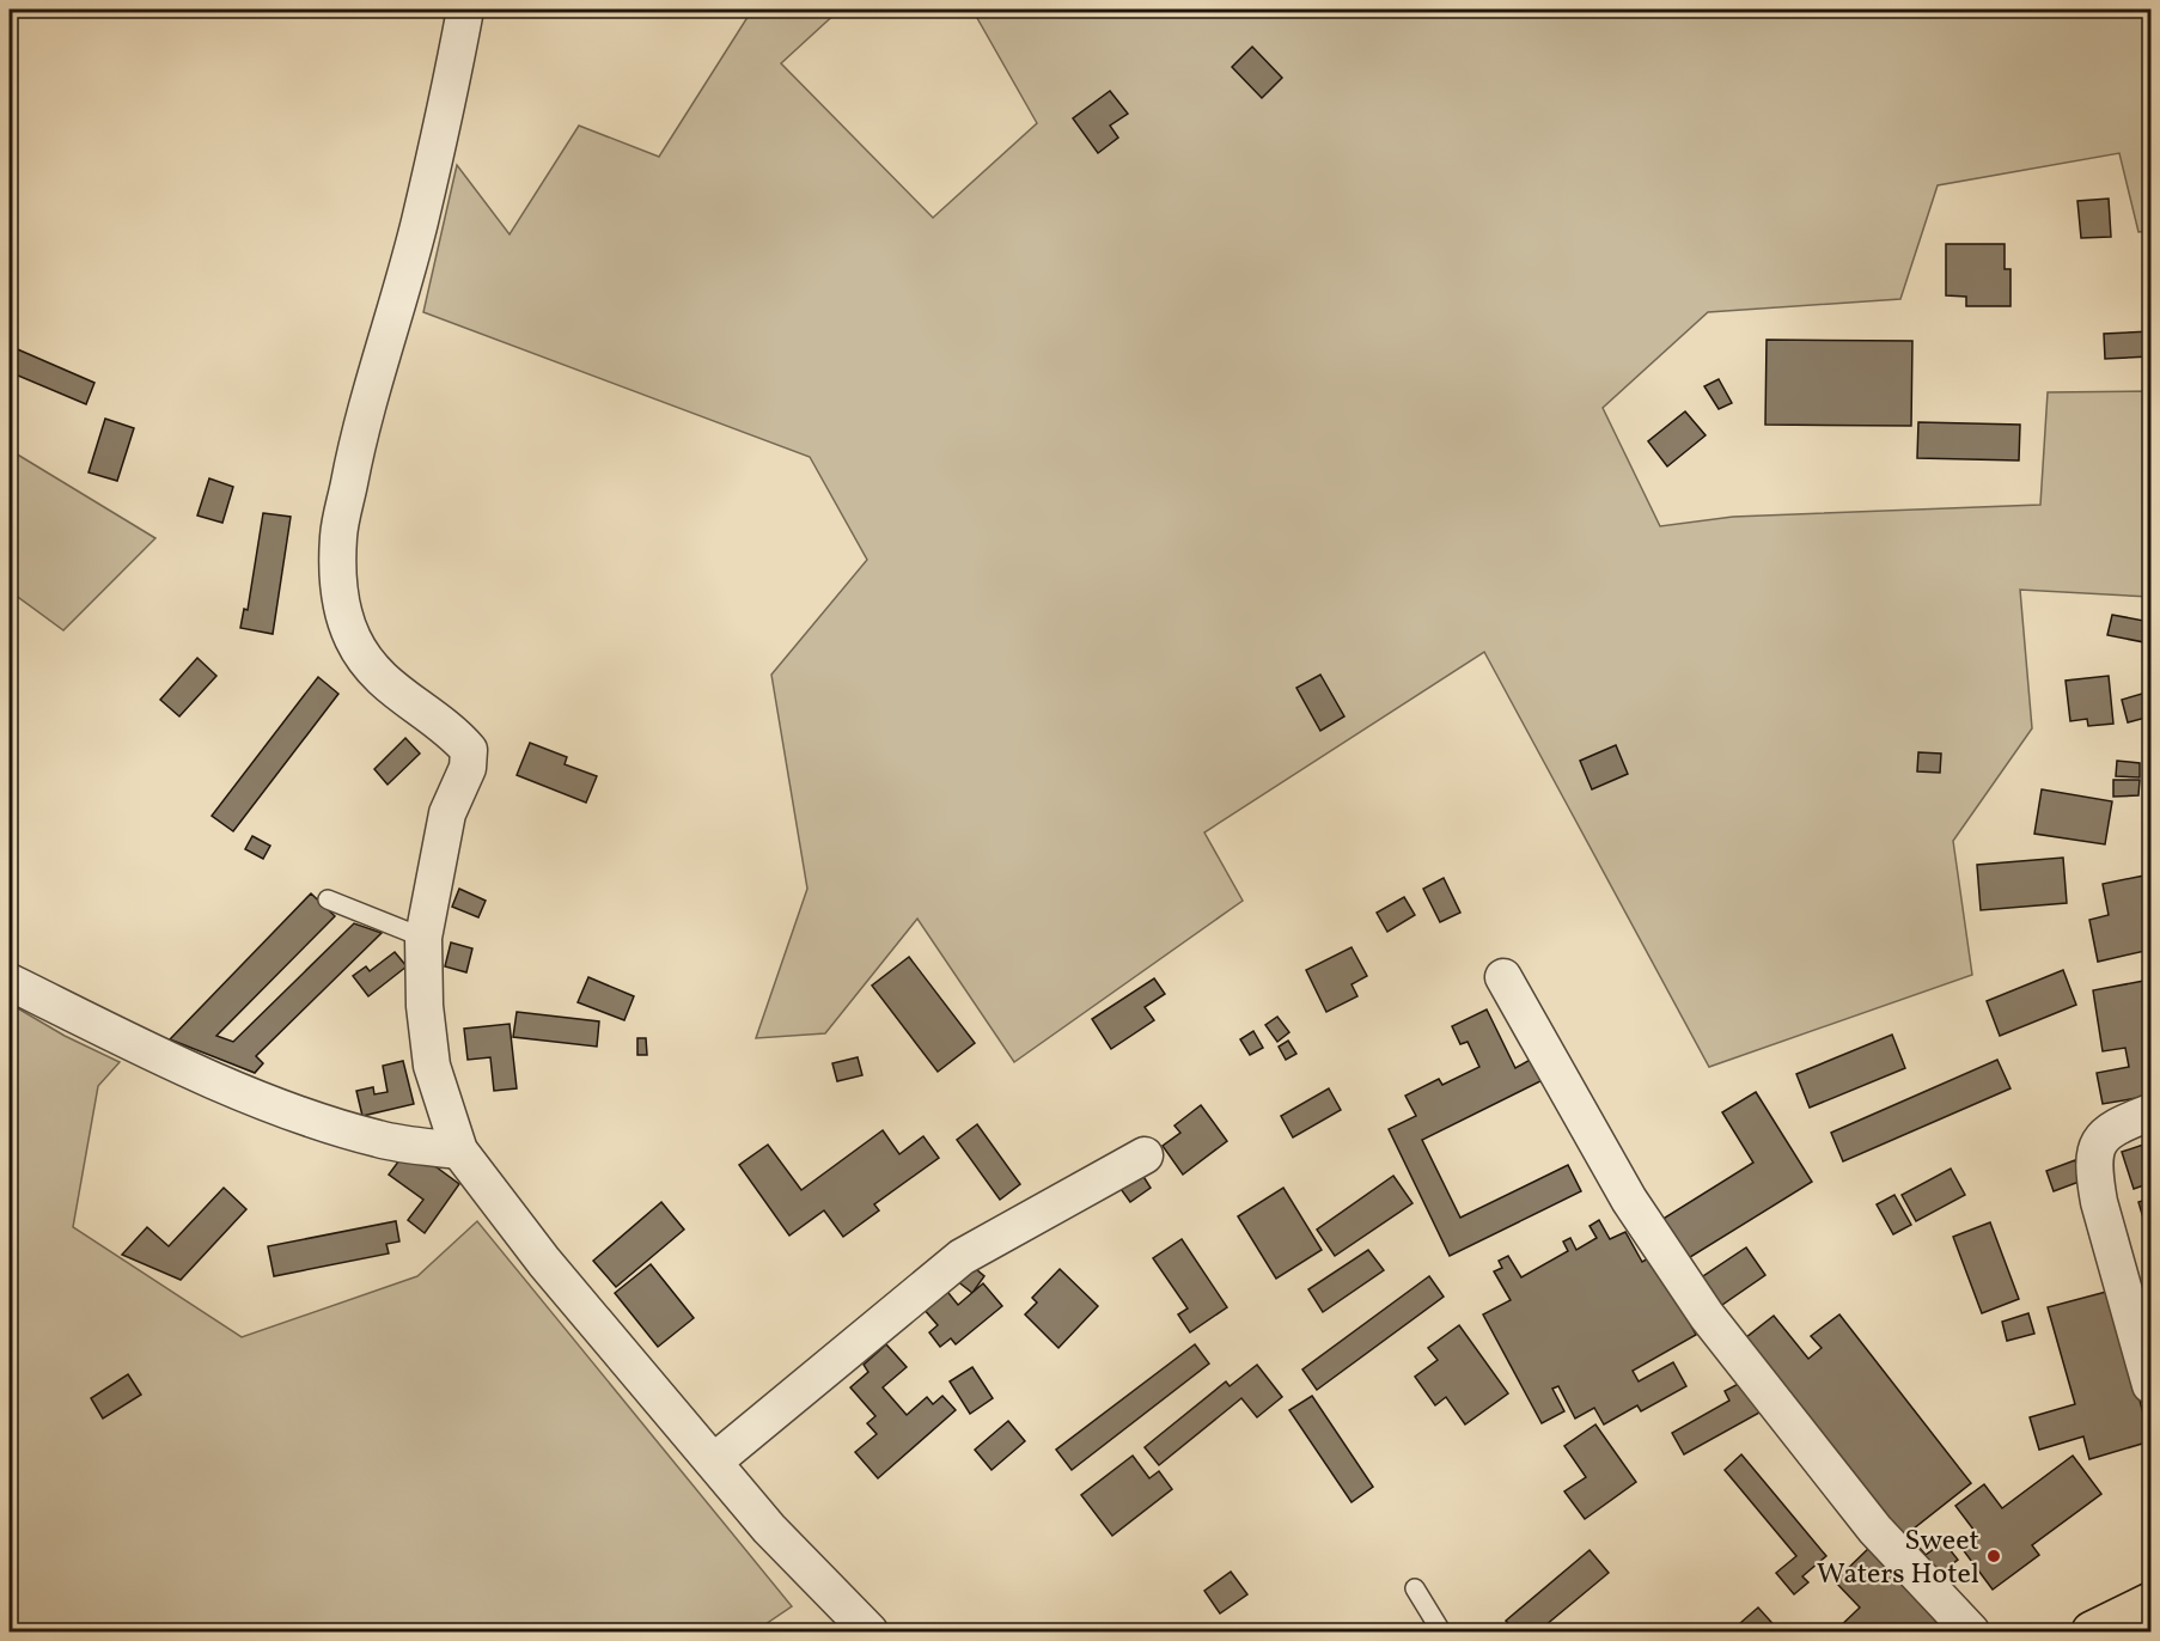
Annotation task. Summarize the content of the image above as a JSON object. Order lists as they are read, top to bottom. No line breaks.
{"places":["Sweet Waters Hotel"]}
